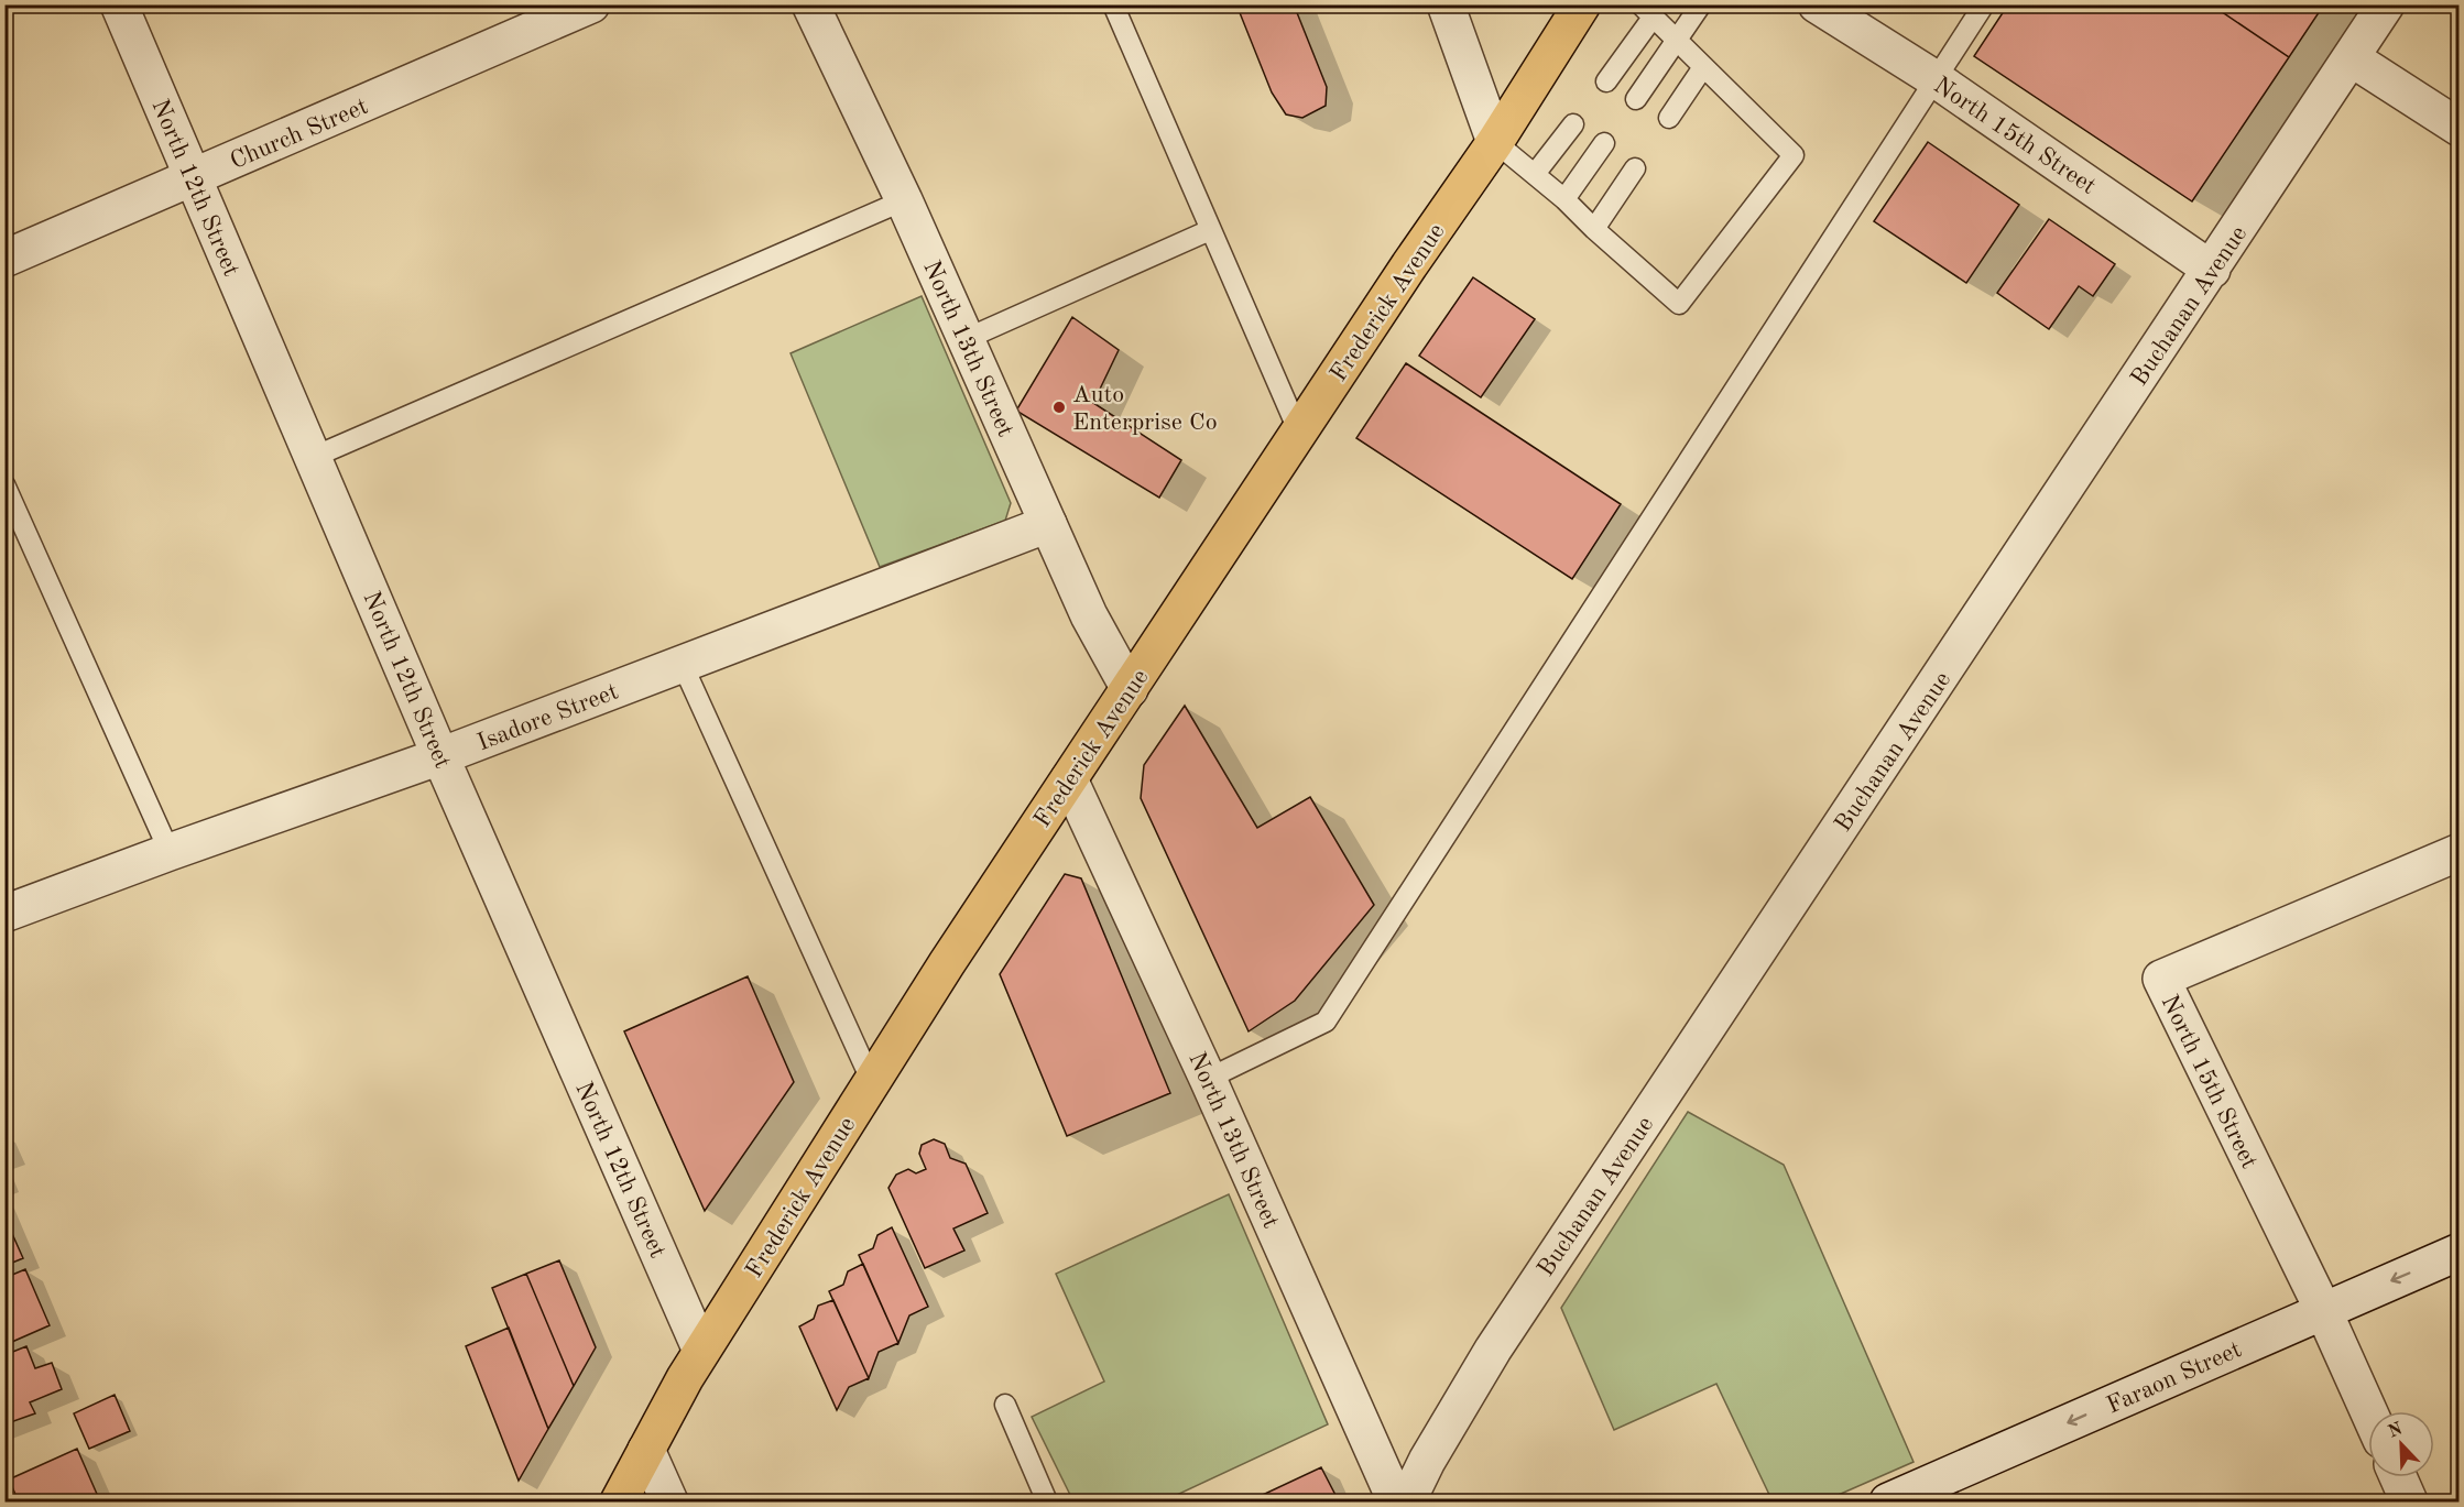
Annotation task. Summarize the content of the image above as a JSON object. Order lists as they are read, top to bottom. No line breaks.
{"streets":{"main road":["Frederick Avenue"],"street":["Church Street","North 15th Street","North 12th Street","Buchanan Avenue","North 13th Street","Isadore Street","Faraon Street"]},"crossings":[["Church Street","North 12th Street"],["North 15th Street","Buchanan Avenue"],["North 15th Street","Faraon Street"],["North 12th Street","Frederick Avenue"],["North 12th Street","Isadore Street"],["Frederick Avenue","North 13th Street"],["North 13th Street","Isadore Street"]],"one_way":["Faraon Street"],"places":["Auto Enterprise Co"],"north":"top left"}
